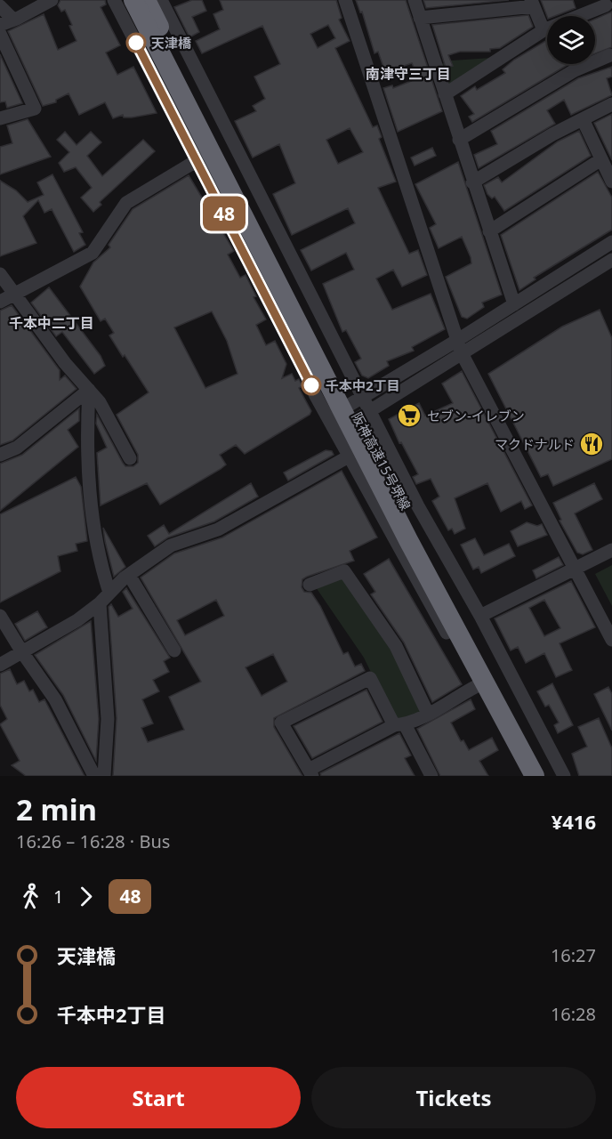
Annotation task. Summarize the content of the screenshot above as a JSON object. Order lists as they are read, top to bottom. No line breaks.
{"streets":{"highway":["阪神高速15号堺線"]},"districts":["南津守三丁目","千本中二丁目"],"places":{"other":["天津橋","千本中2丁目"],"supermarket":["セブン-イレブン"],"restaurant":["マクドナルド"]},"lines":["bus line 48"],"page":{"on_map":"48","heading":["2 min","16:26 – 16:28 · Bus","¥416"],"legs":["1","48"],"list":[{"name":"天津橋","value":"16:27"},{"name":"千本中2丁目","value":"16:28"}],"buttons":["Start","Tickets"]}}
